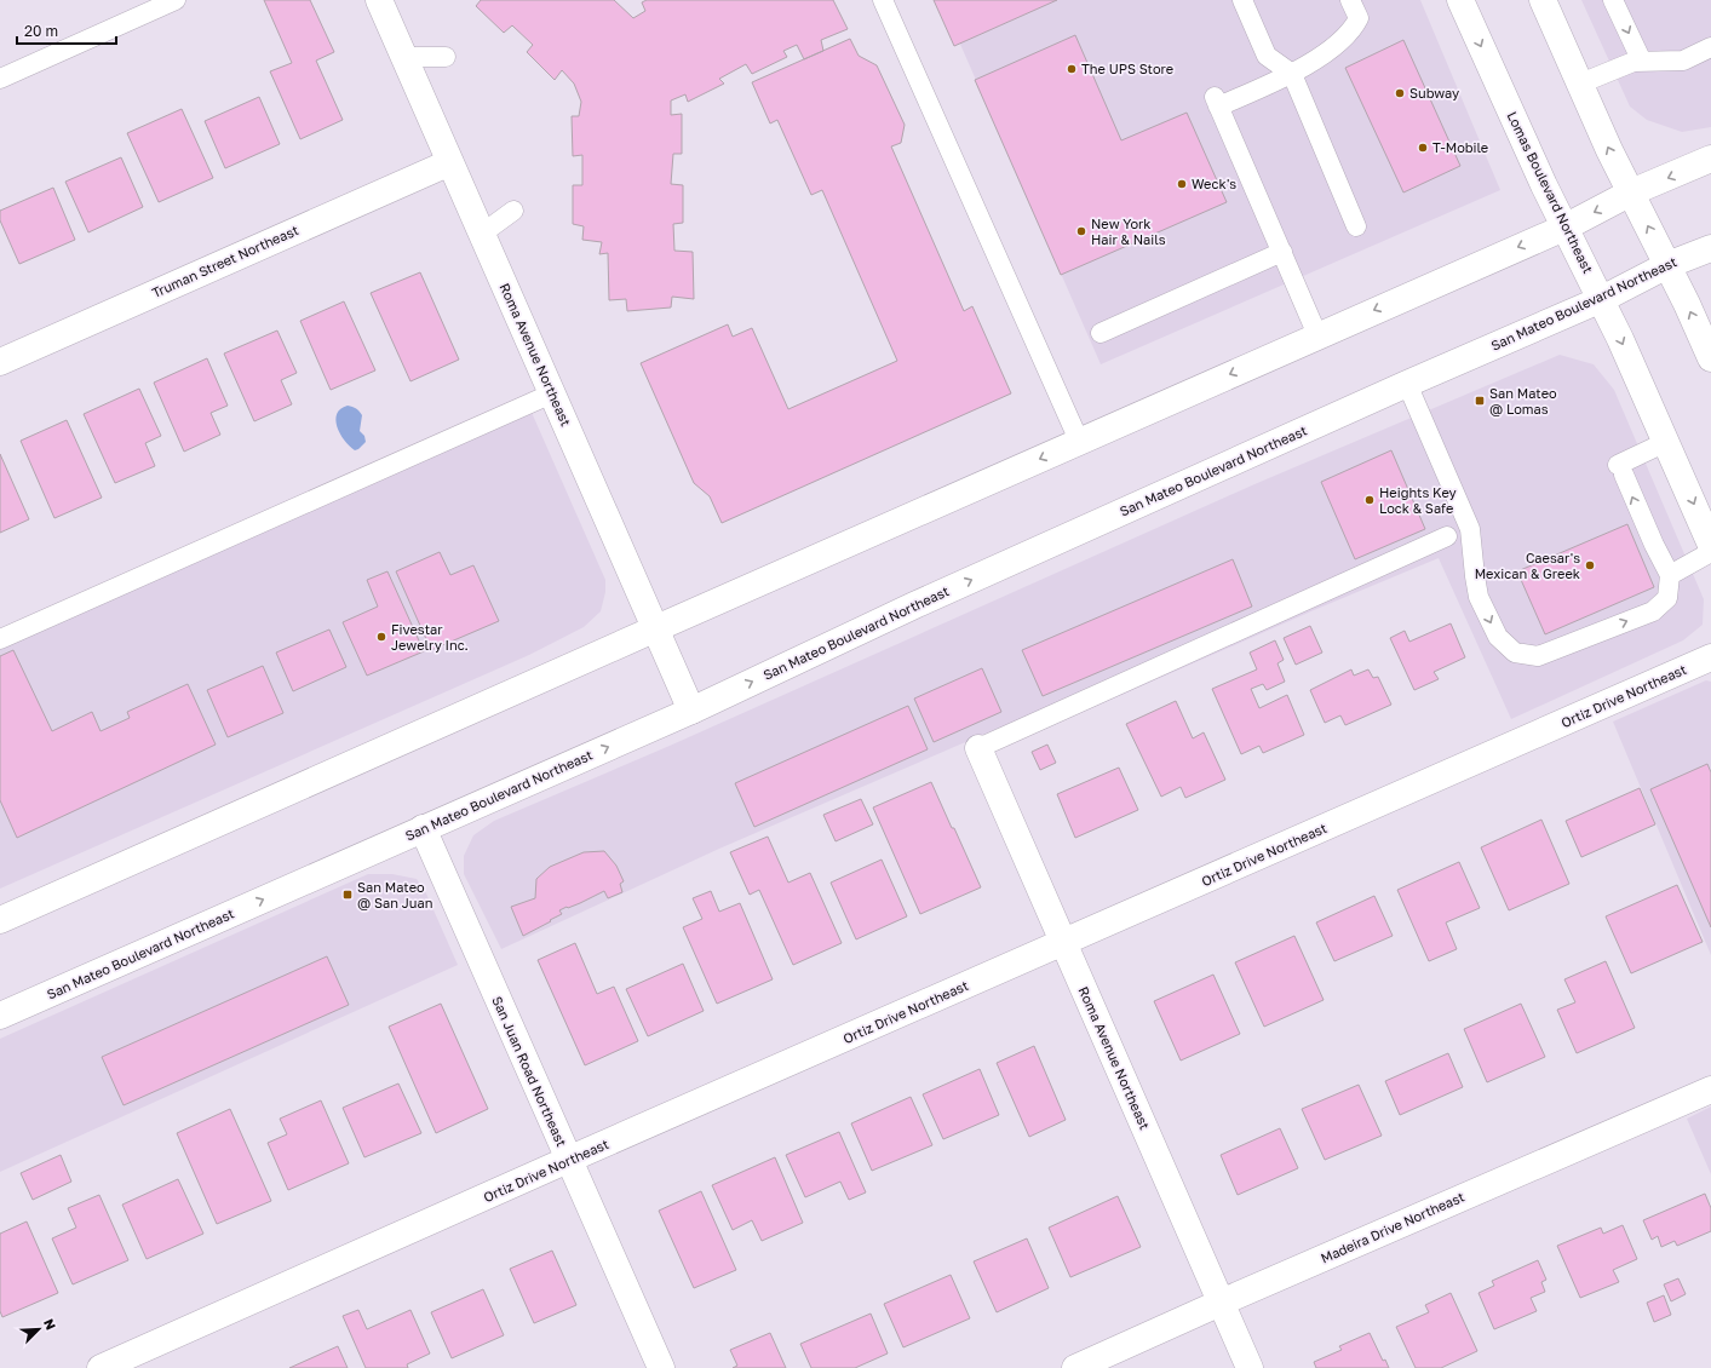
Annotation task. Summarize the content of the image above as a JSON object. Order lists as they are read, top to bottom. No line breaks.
{"streets":{"street":["Lomas Boulevard Northeast","Truman Street Northeast","San Mateo Boulevard Northeast","Roma Avenue Northeast","Ortiz Drive Northeast","San Juan Road Northeast","Madeira Drive Northeast"]},"crossings":[["Lomas Boulevard Northeast","San Mateo Boulevard Northeast"],["Truman Street Northeast","Roma Avenue Northeast"],["San Mateo Boulevard Northeast","Roma Avenue Northeast"],["San Mateo Boulevard Northeast","San Juan Road Northeast"],["Roma Avenue Northeast","Ortiz Drive Northeast"],["Roma Avenue Northeast","Madeira Drive Northeast"],["Ortiz Drive Northeast","San Juan Road Northeast"]],"places":{"other":["The UPS Store","Subway","T-Mobile","Weck's","New York Hair & Nails","Heights Key Lock & Safe","Caesar's Mexican & Greek","Fivestar Jewelry Inc."],"transit":["San Mateo @ Lomas","San Mateo @ San Juan"]},"scale_bar":"20 m","north":"top right"}
